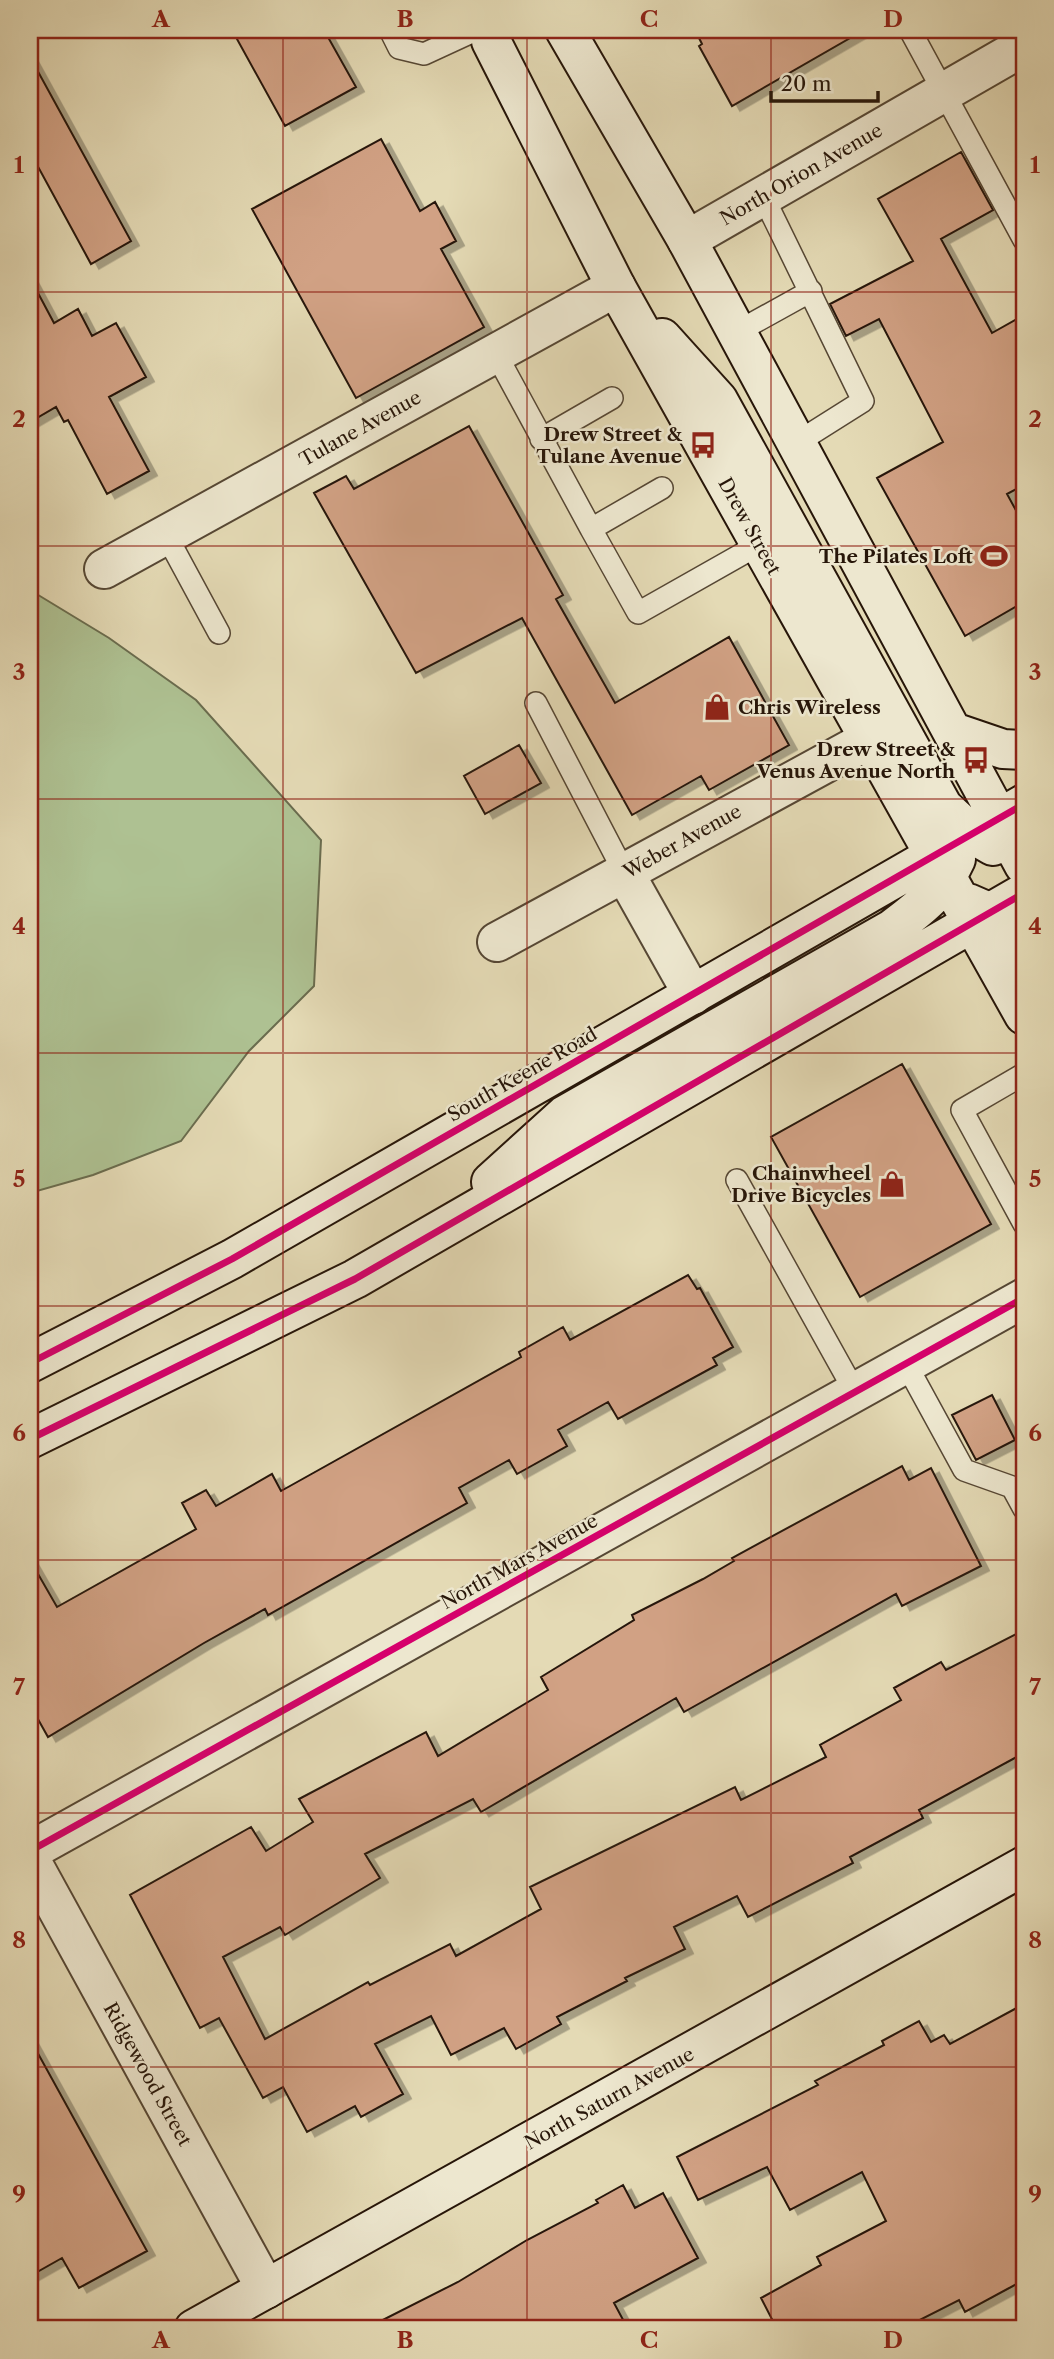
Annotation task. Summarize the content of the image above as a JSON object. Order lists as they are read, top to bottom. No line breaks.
{"streets":{"main road":["North Orion Avenue","Tulane Avenue","Drew Street","Weber Avenue","South Keene Road","North Mars Avenue","Ridgewood Street","North Saturn Avenue"]},"crossings":[["North Orion Avenue","Drew Street"],["Tulane Avenue","Drew Street"],["Drew Street","Weber Avenue"],["Drew Street","South Keene Road"],["Ridgewood Street","North Saturn Avenue"]],"places":{"bus stop":["Drew Street & Tulane Avenue","Drew Street & Venus Avenue North"],"sports":["The Pilates Loft"],"shop":["Chris Wireless","Chainwheel Drive Bicycles"]},"scale_bar":"20 m","grid":{"columns":["A","B","C","D"],"rows":["1","2","3","4","5","6","7","8","9"]}}
